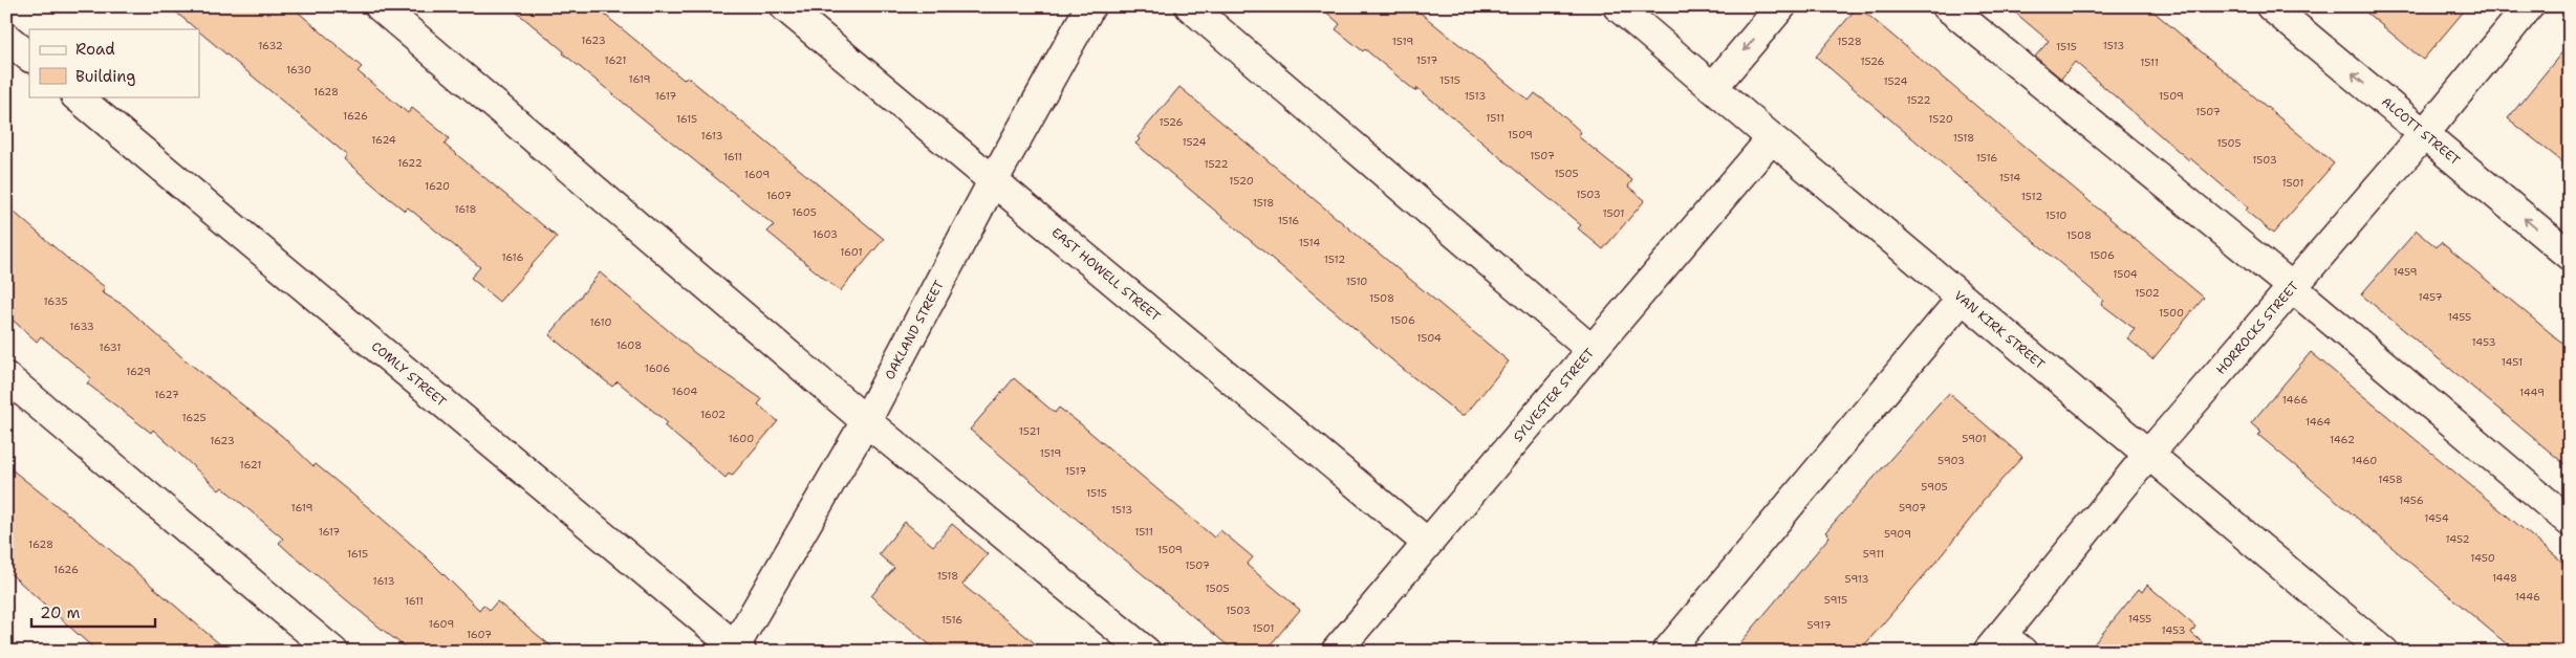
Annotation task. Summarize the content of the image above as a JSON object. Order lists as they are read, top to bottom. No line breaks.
{"streets":{"street":["ALCOTT STREET","EAST HOWELL STREET","HORROCKS STREET","OAKLAND STREET","VAN KIRK STREET","COMLY STREET","SYLVESTER STREET"]},"crossings":[["ALCOTT STREET","HORROCKS STREET"],["EAST HOWELL STREET","OAKLAND STREET"],["EAST HOWELL STREET","SYLVESTER STREET"],["HORROCKS STREET","VAN KIRK STREET"],["OAKLAND STREET","COMLY STREET"],["VAN KIRK STREET","SYLVESTER STREET"]],"house_numbers":["1623","1519","1528","1632","1513","1515","1621","1517","1526","1511","1630","1619","1515","1524","1628","1617","1513","1509","1522","1507","1626","1511","1615","1520","1526","1509","1613","1518","1624","1524","1505","1507","1611","1516","1503","1622","1522","1505","1609","1514","1520","1501","1620","1503","1607","1512","1518","1618","1605","1501","1510","1516","1603","1508","1514","1601","1506","1616","1512","1459","1504","1510","1502","1457","1508","1635","1500","1455","1506","1610","1633","1504","1453","1608","1631","1451","1606","1629","1604","1449","1627","1466","1602","1625","1464","1521","1600","5901","1462","1623","1519","5903","1460","1621","1517","1458","5905","1515","1456","1619","5907","1513","1454","1617","1511","5909","1452","1628","1509","1615","5911","1450","1507","1626","1518","1448","5913","1613","1505","1446","5915","1611","1503","1455","1516","1609","5917","1501","1453","1607"],"legend":["Road","Building"],"scale_bar":"20 m"}
